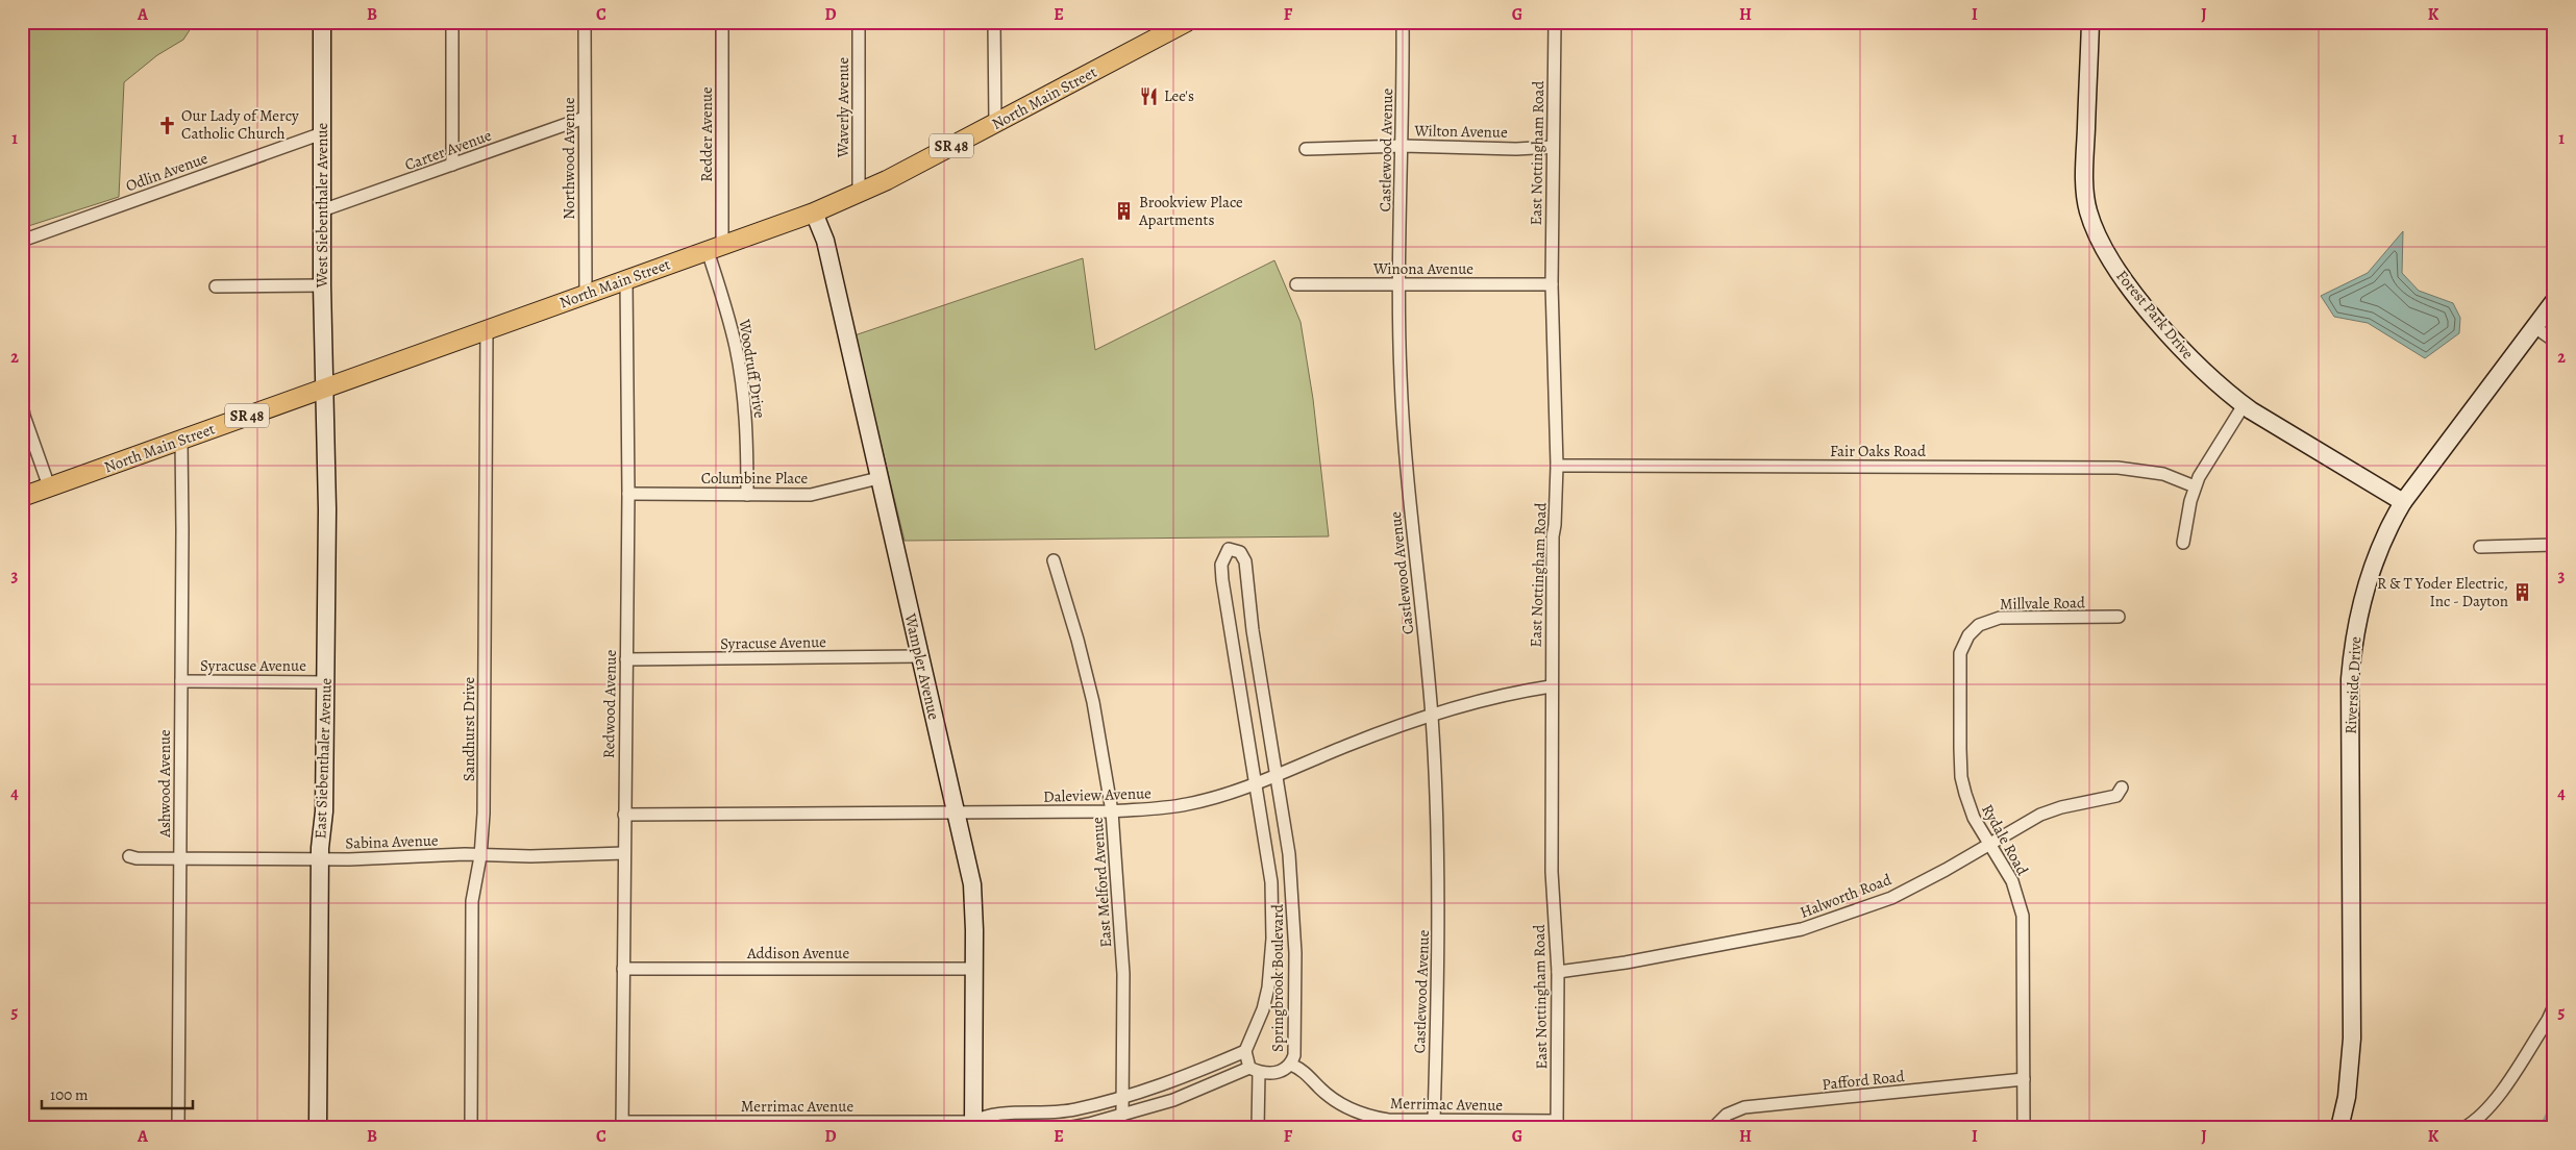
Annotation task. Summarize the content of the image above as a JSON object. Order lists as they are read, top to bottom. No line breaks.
{"streets":{"main road":["North Main Street","SR 48","West Siebenthaler Avenue","Forest Park Drive","Wampler Avenue","Riverside Drive","East Siebenthaler Avenue"],"street":["Waverly Avenue","Wilton Avenue","Redder Avenue","Carter Avenue","Castlewood Avenue","East Nottingham Road","Northwood Avenue","Odlin Avenue","Winona Avenue","Woodruff Drive","Fair Oaks Road","Columbine Place","Millvale Road","Syracuse Avenue","Redwood Avenue","Sandhurst Drive","Ashwood Avenue","Daleview Avenue","Rydale Road","Sabina Avenue","East Melford Avenue","Halworth Road","Addison Avenue","Springbrook Boulevard","Pafford Road","Merrimac Avenue"]},"crossings":[["North Main Street","Waverly Avenue"],["North Main Street","Redder Avenue"],["North Main Street","Northwood Avenue"],["North Main Street","West Siebenthaler Avenue"],["North Main Street","Woodruff Drive"],["North Main Street","Wampler Avenue"],["North Main Street","Redwood Avenue"],["North Main Street","Sandhurst Drive"],["North Main Street","East Siebenthaler Avenue"],["North Main Street","Ashwood Avenue"],["Wilton Avenue","Castlewood Avenue"],["Wilton Avenue","East Nottingham Road"],["Redder Avenue","Woodruff Drive"],["Carter Avenue","Northwood Avenue"],["Carter Avenue","West Siebenthaler Avenue"],["Castlewood Avenue","Winona Avenue"],["Castlewood Avenue","Daleview Avenue"],["Castlewood Avenue","Merrimac Avenue"],["East Nottingham Road","Winona Avenue"],["East Nottingham Road","Fair Oaks Road"],["East Nottingham Road","Daleview Avenue"],["East Nottingham Road","Halworth Road"],["East Nottingham Road","Merrimac Avenue"],["Odlin Avenue","West Siebenthaler Avenue"],["West Siebenthaler Avenue","East Siebenthaler Avenue"],["Forest Park Drive","Riverside Drive"],["Woodruff Drive","Columbine Place"],["Columbine Place","Wampler Avenue"],["Columbine Place","Redwood Avenue"],["Millvale Road","Rydale Road"],["Syracuse Avenue","Wampler Avenue"],["Syracuse Avenue","Redwood Avenue"],["Syracuse Avenue","East Siebenthaler Avenue"],["Syracuse Avenue","Ashwood Avenue"],["Wampler Avenue","Daleview Avenue"],["Wampler Avenue","Addison Avenue"],["Wampler Avenue","Merrimac Avenue"],["Redwood Avenue","Daleview Avenue"],["Redwood Avenue","Sabina Avenue"],["Redwood Avenue","Addison Avenue"],["Redwood Avenue","Merrimac Avenue"],["Sandhurst Drive","Sabina Avenue"],["East Siebenthaler Avenue","Sabina Avenue"],["Ashwood Avenue","Sabina Avenue"],["Daleview Avenue","East Melford Avenue"],["Daleview Avenue","Springbrook Boulevard"],["Rydale Road","Halworth Road"],["Rydale Road","Pafford Road"],["East Melford Avenue","Merrimac Avenue"],["Springbrook Boulevard","Merrimac Avenue"]],"places":{"restaurant":["Lee's"],"church":["Our Lady of Mercy Catholic Church"],"building":["Brookview Place Apartments","R & T Yoder Electric, Inc - Dayton"]},"scale_bar":"100 m","grid":{"columns":["A","B","C","D","E","F","G","H","I","J","K"],"rows":["1","2","3","4","5"]}}
